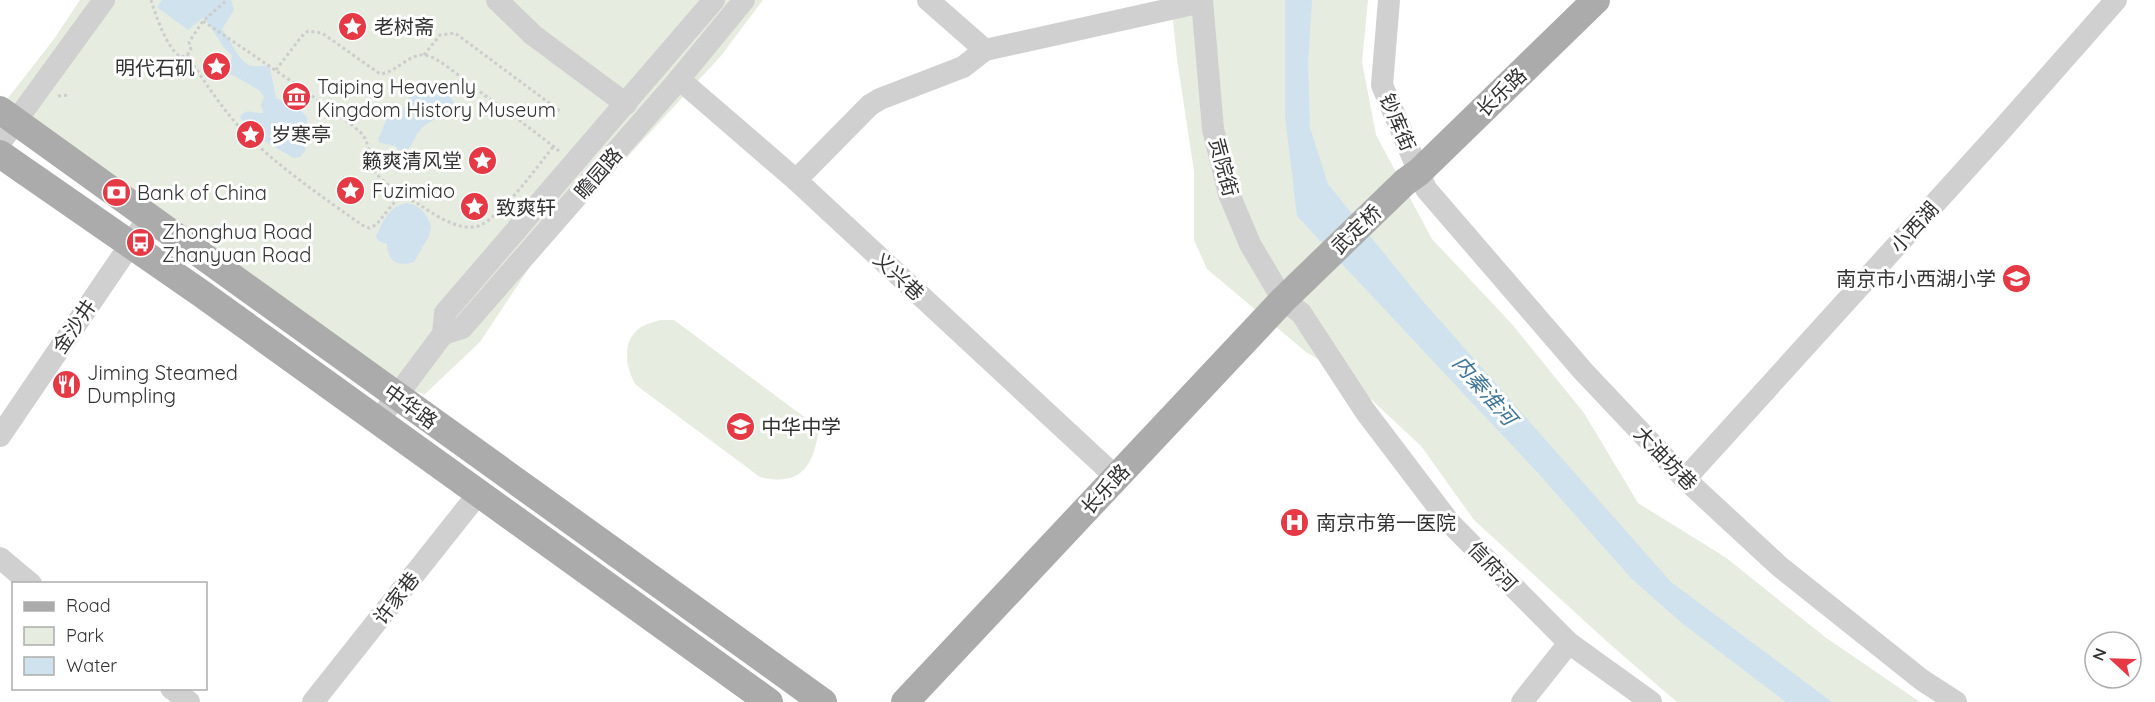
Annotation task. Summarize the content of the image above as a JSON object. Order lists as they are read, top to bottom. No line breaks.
{"streets":{"main road":["长乐路","武定桥","中华路"],"street":["钞库街","贡院街","瞻园路","小西湖","义兴巷","金沙井","大油坊巷","信府河","许家巷"]},"crossings":[["长乐路","钞库街"],["长乐路","贡院街"],["长乐路","武定桥"],["长乐路","义兴巷"],["长乐路","大油坊巷"],["长乐路","信府河"],["钞库街","武定桥"],["钞库街","大油坊巷"],["贡院街","信府河"],["瞻园路","义兴巷"],["瞻园路","中华路"],["小西湖","大油坊巷"],["武定桥","大油坊巷"],["金沙井","中华路"],["中华路","许家巷"]],"water":["内秦淮河"],"places":{"place":["老树斋","明代石矶","岁寒亭","籁爽清风堂","Fuzimiao","致爽轩"],"museum":["Taiping Heavenly Kingdom History Museum"],"bank":["Bank of China"],"bus stop":["Zhonghua Road Zhanyuan Road"],"school or university":["南京市小西湖小学","中华中学"],"restaurant":["Jiming Steamed Dumpling"],"hospital":["南京市第一医院"]},"legend":["Road","Park","Water"],"north":"left"}
